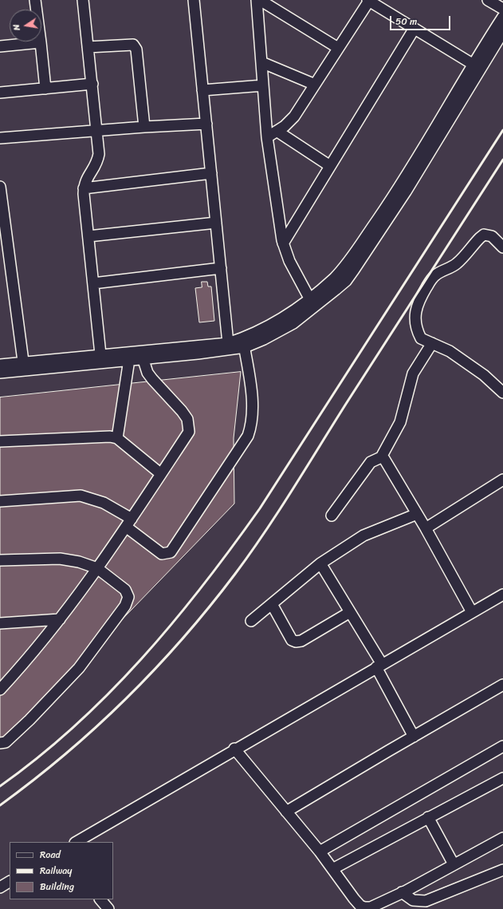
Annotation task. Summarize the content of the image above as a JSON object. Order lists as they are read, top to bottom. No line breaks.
{"legend":["Road","Railway","Building"],"scale_bar":"50 m","north":"left"}
